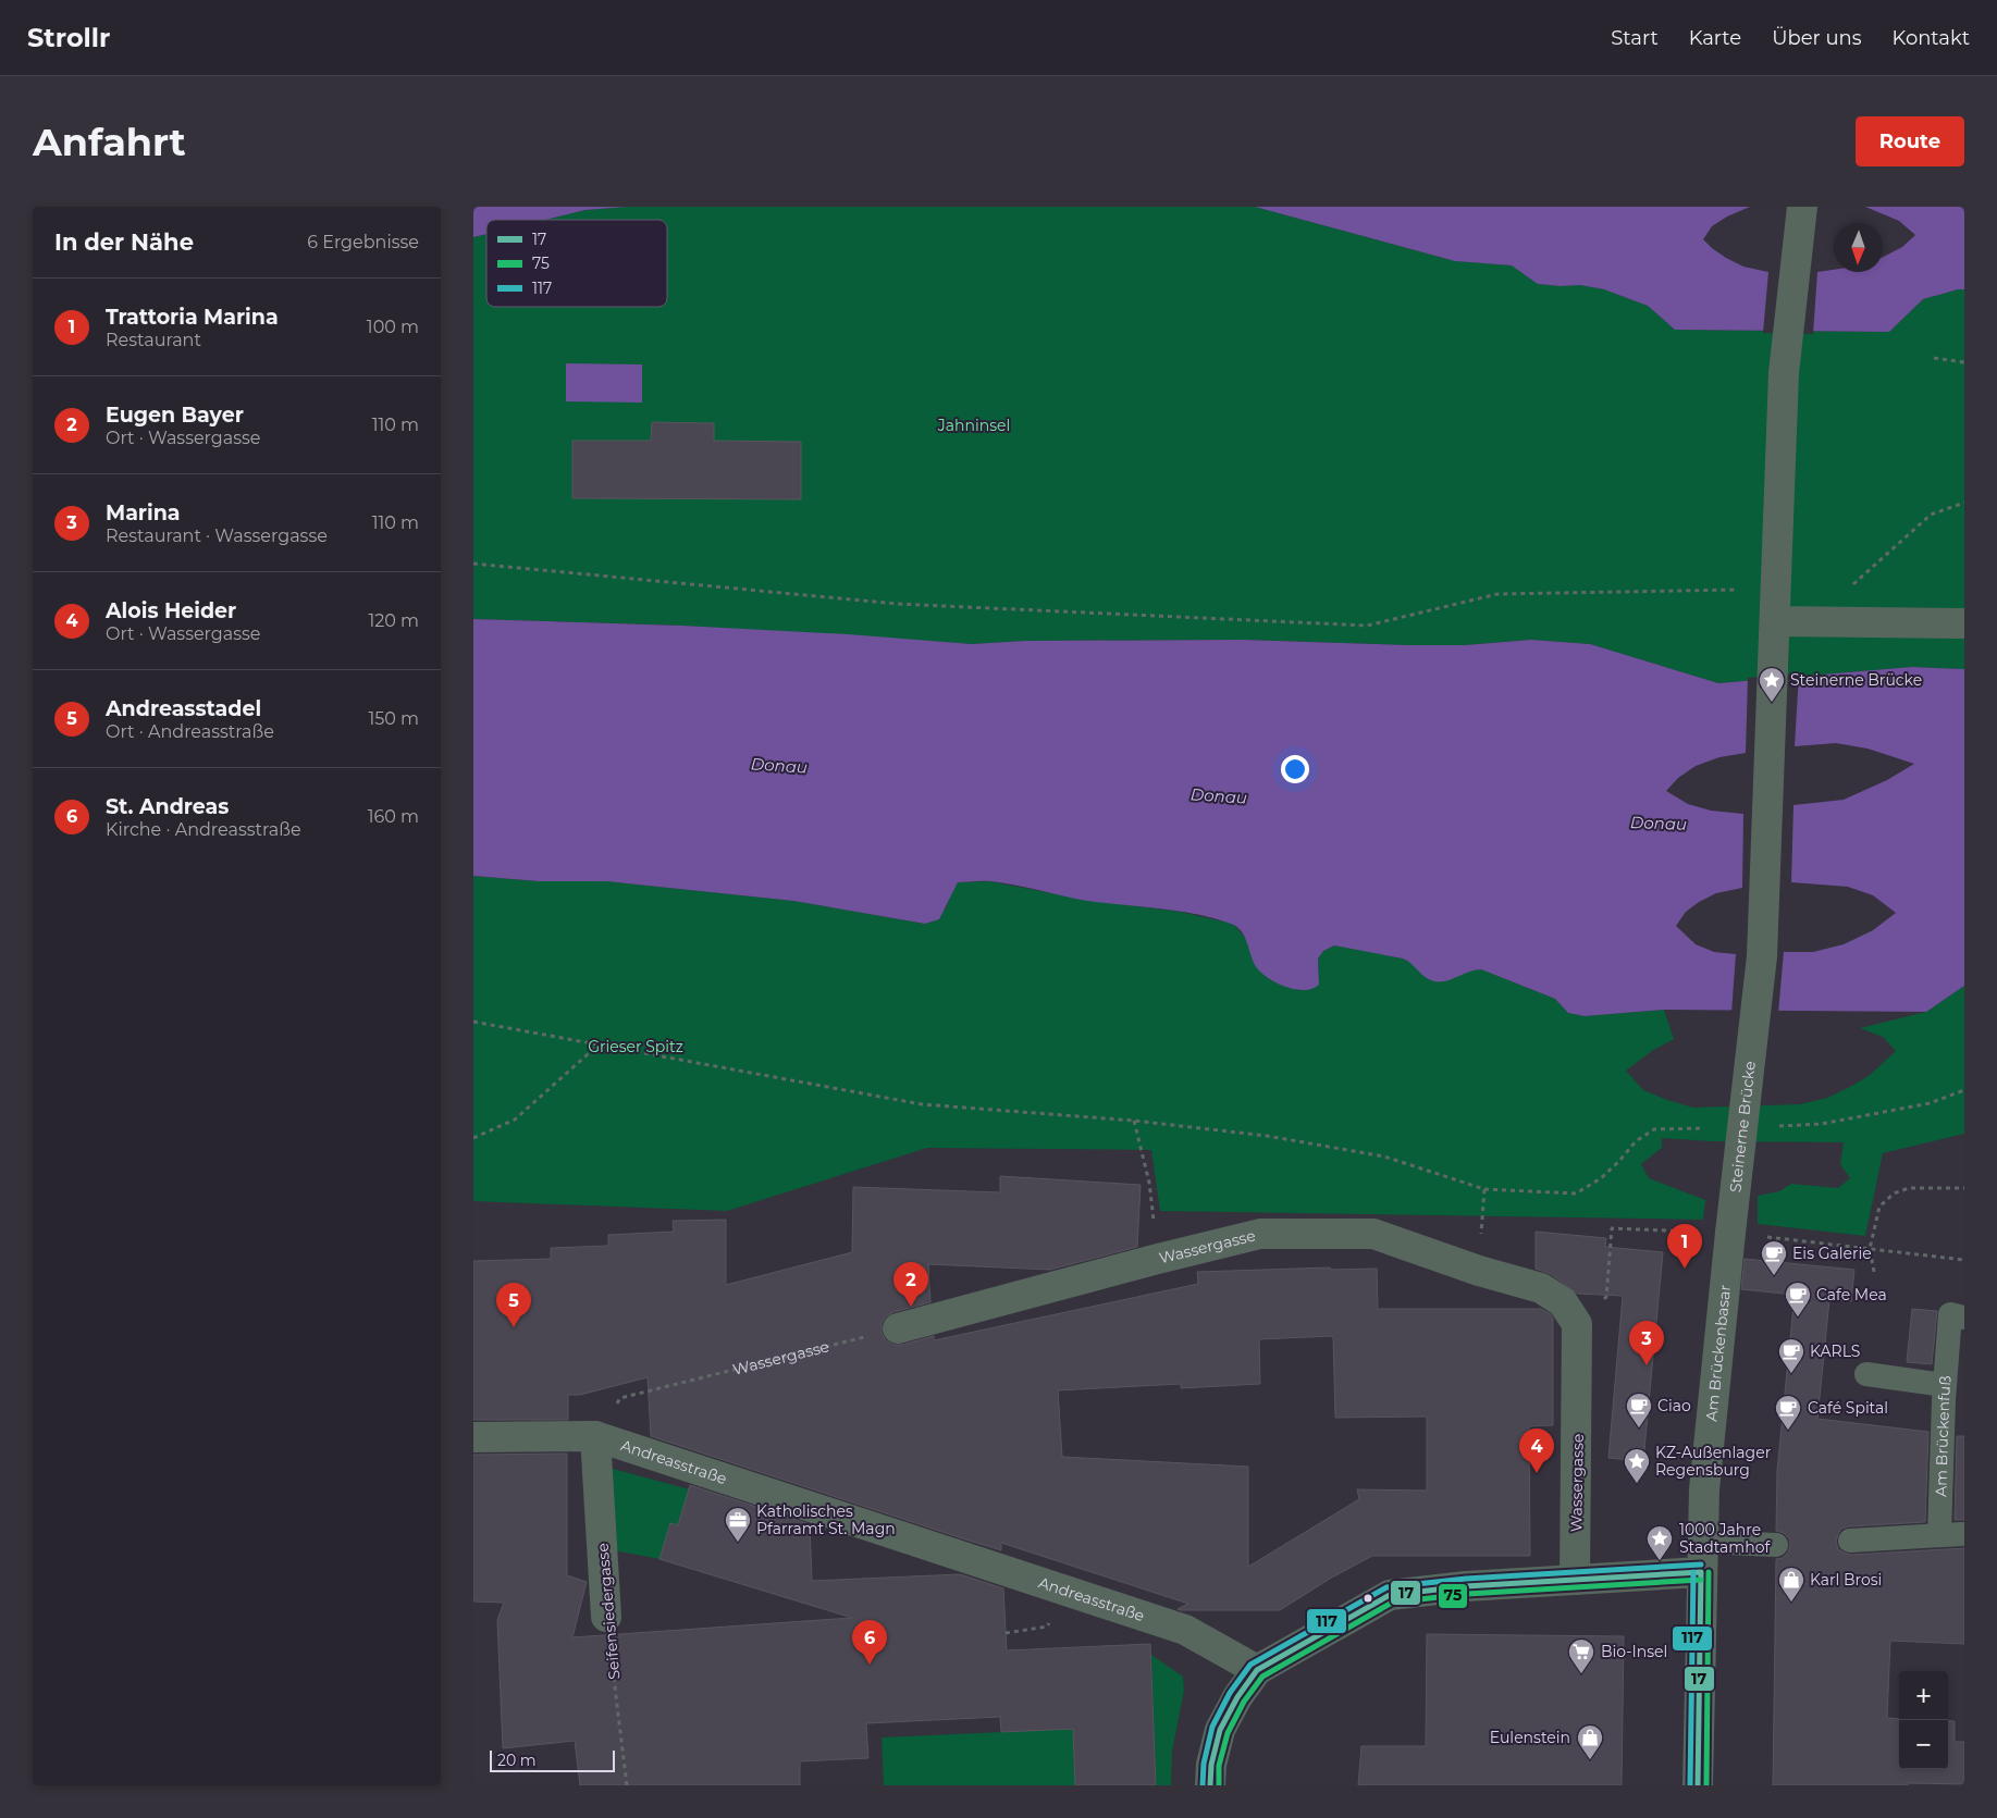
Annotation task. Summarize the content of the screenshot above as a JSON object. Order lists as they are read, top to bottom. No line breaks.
{"streets":{"street":["Steinerne Brücke","Wassergasse","Am Brückenbasar","Andreasstraße","Seifensiedergasse"],"lane":["Am Brückenfuß"]},"crossings":[["Steinerne Brücke","Am Brückenbasar"],["Wassergasse","Andreasstraße"],["Wassergasse","Seifensiedergasse"],["Andreasstraße","Seifensiedergasse"]],"water":["Donau"],"parks":["Jahninsel","Grieser Spitz"],"places":{"place":["Steinerne Brücke","KZ-Außenlager Regensburg","1000 Jahre Stadtamhof"],"cafe":["Eis Galerie","Cafe Mea","KARLS","Ciao","Café Spital"],"office":["Katholisches Pfarramt St. Magn"],"shop":["Karl Brosi","Eulenstein"],"supermarket":["Bio-Insel"]},"lines":["transit line 117","transit line 17","transit line 75"],"legend":["17","75","117"],"scale_bar":"20 m","north":"bottom","page":{"header":"Strollr","nav":["Start","Karte","Über uns","Kontakt"],"buttons":"Route","title":"Anfahrt","heading":["In der Nähe","6 Ergebnisse"],"list":[{"mark":"1","name":"Trattoria Marina","note":"Restaurant","value":"100 m"},{"mark":"2","name":"Eugen Bayer","note":"Ort · Wassergasse","value":"110 m"},{"mark":"3","name":"Marina","note":"Restaurant · Wassergasse","value":"110 m"},{"mark":"4","name":"Alois Heider","note":"Ort · Wassergasse","value":"120 m"},{"mark":"5","name":"Andreasstadel","note":"Ort · Andreasstraße","value":"150 m"},{"mark":"6","name":"St. Andreas","note":"Kirche · Andreasstraße","value":"160 m"}],"pins":["1","2","5","3","4","6"],"map_buttons":["+","−"],"scale":"20 m"}}
